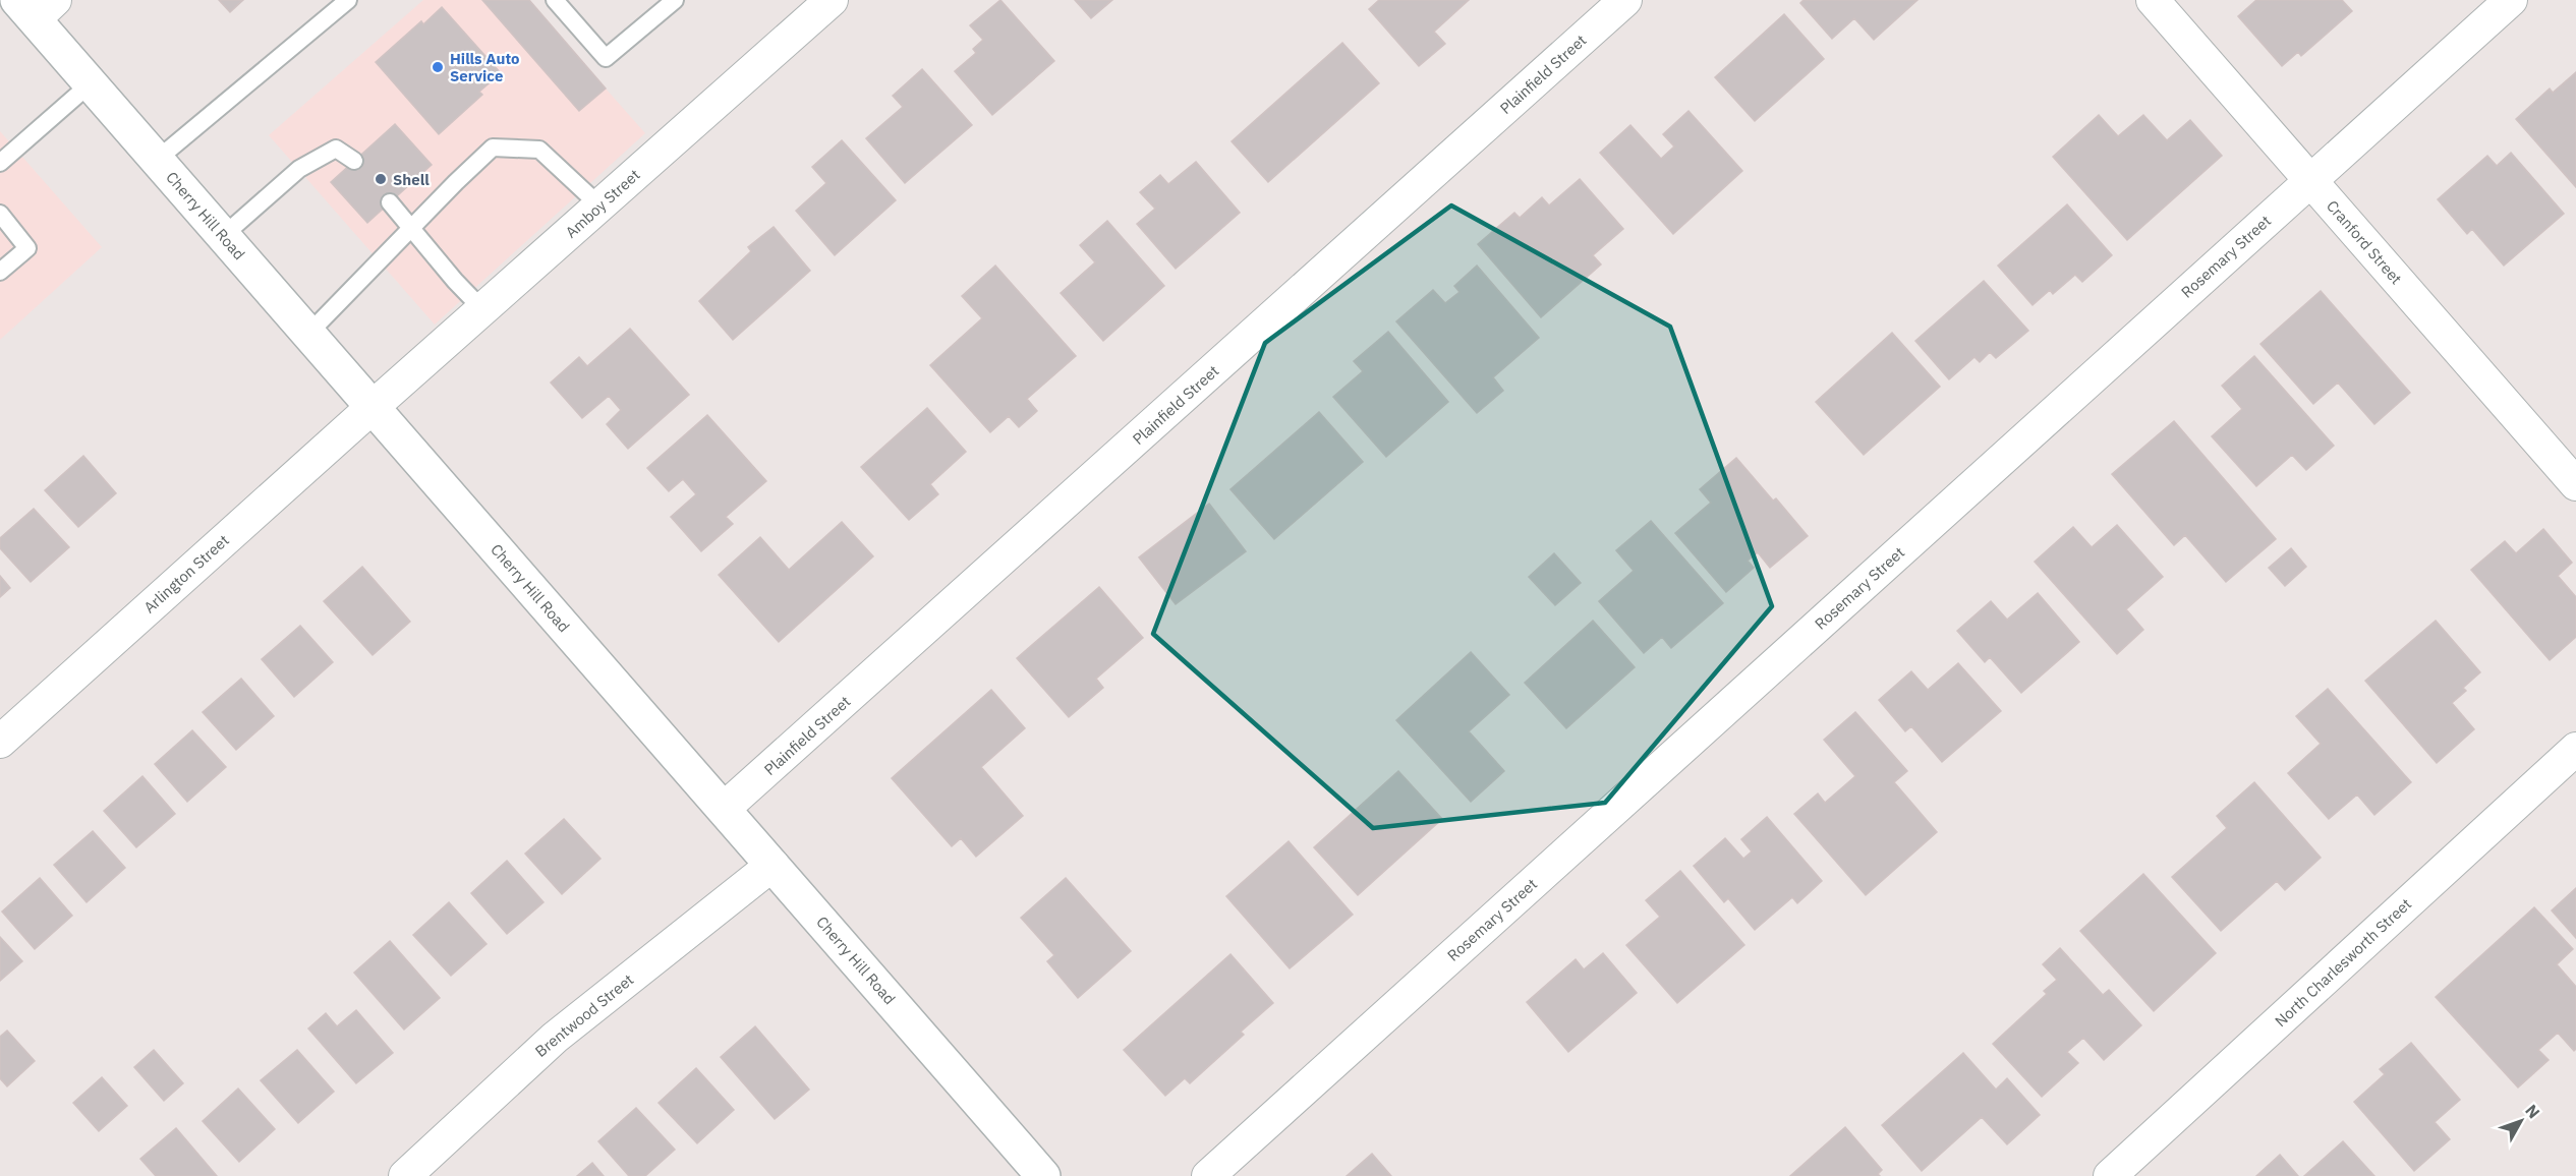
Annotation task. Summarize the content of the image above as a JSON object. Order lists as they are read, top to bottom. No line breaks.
{"streets":{"main road":["Cherry Hill Road"],"street":["Plainfield Street","Amboy Street","Cranford Street","Rosemary Street","Arlington Street","North Charlesworth Street","Brentwood Street"]},"crossings":[["Plainfield Street","Cherry Hill Road"],["Amboy Street","Cherry Hill Road"],["Amboy Street","Arlington Street"],["Cherry Hill Road","Arlington Street"],["Cherry Hill Road","Brentwood Street"],["Cranford Street","Rosemary Street"]],"places":["Hills Auto Service","Shell"],"north":"top right"}
